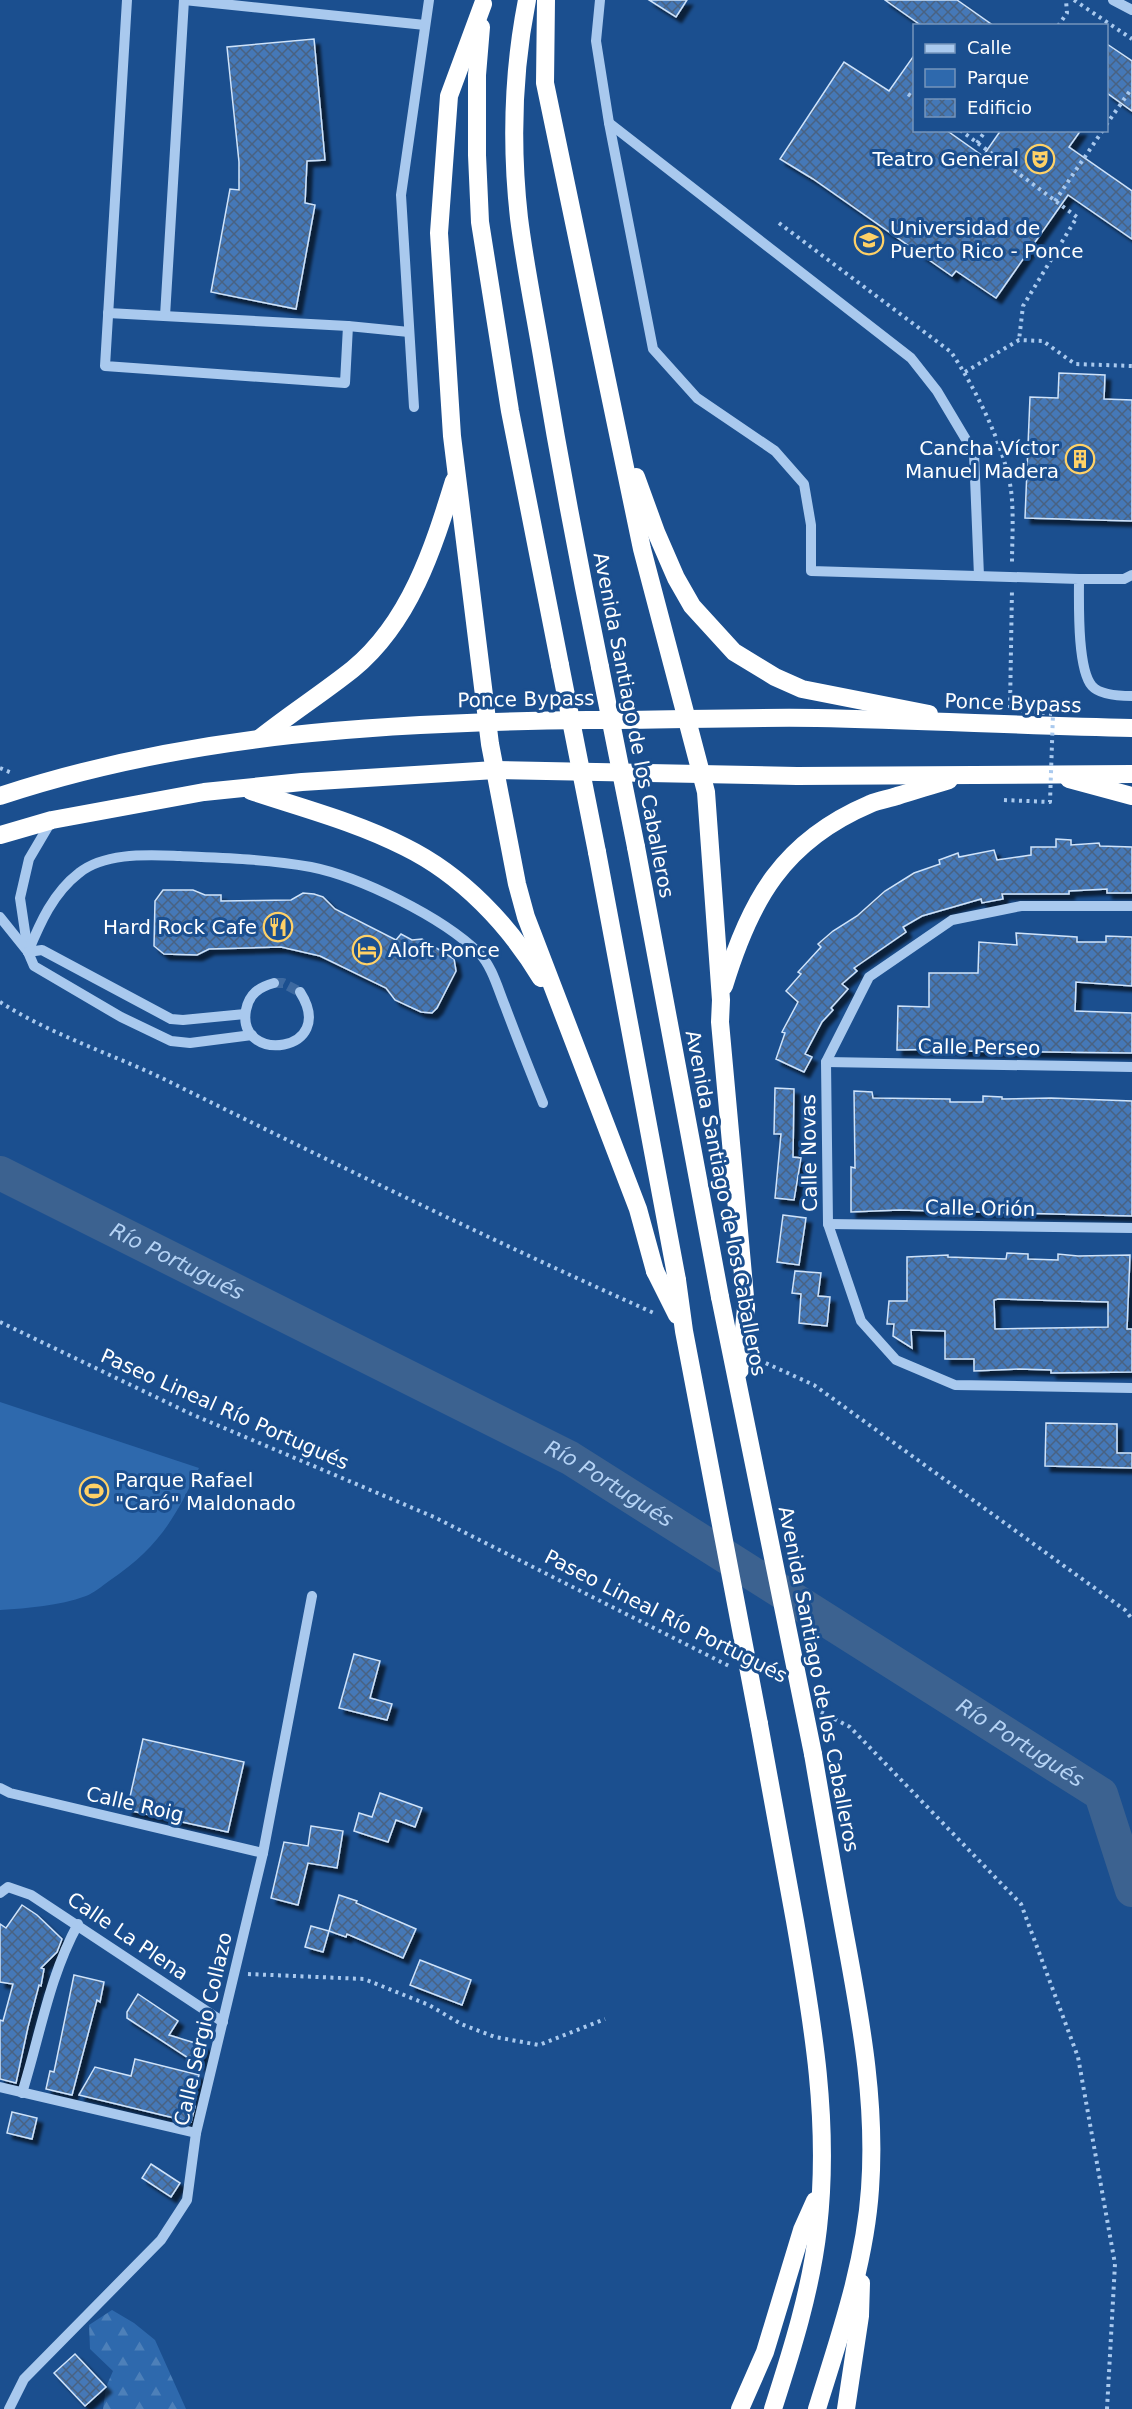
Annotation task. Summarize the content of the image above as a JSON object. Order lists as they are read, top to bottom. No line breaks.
{"streets":{"highway":["Ponce Bypass","Avenida Santiago de los Caballeros"],"street":["Calle Perseo","Calle Novas","Calle Orión","Calle Roig","Calle La Plena","Calle Sergio Collazo"],"path":["Paseo Lineal Río Portugués"]},"crossings":[["Calle Perseo","Calle Novas"],["Calle Novas","Calle Orión"],["Calle Roig","Calle Sergio Collazo"],["Calle La Plena","Calle Sergio Collazo"]],"water":["Río Portugués"],"places":{"theatre":["Teatro General"],"school or university":["Universidad de Puerto Rico - Ponce"],"building":["Cancha Víctor Manuel Madera"],"restaurant":["Hard Rock Cafe"],"hotel":["Aloft Ponce"],"sports":["Parque Rafael \"Caró\" Maldonado"]},"legend":["Calle","Parque","Edificio"]}
